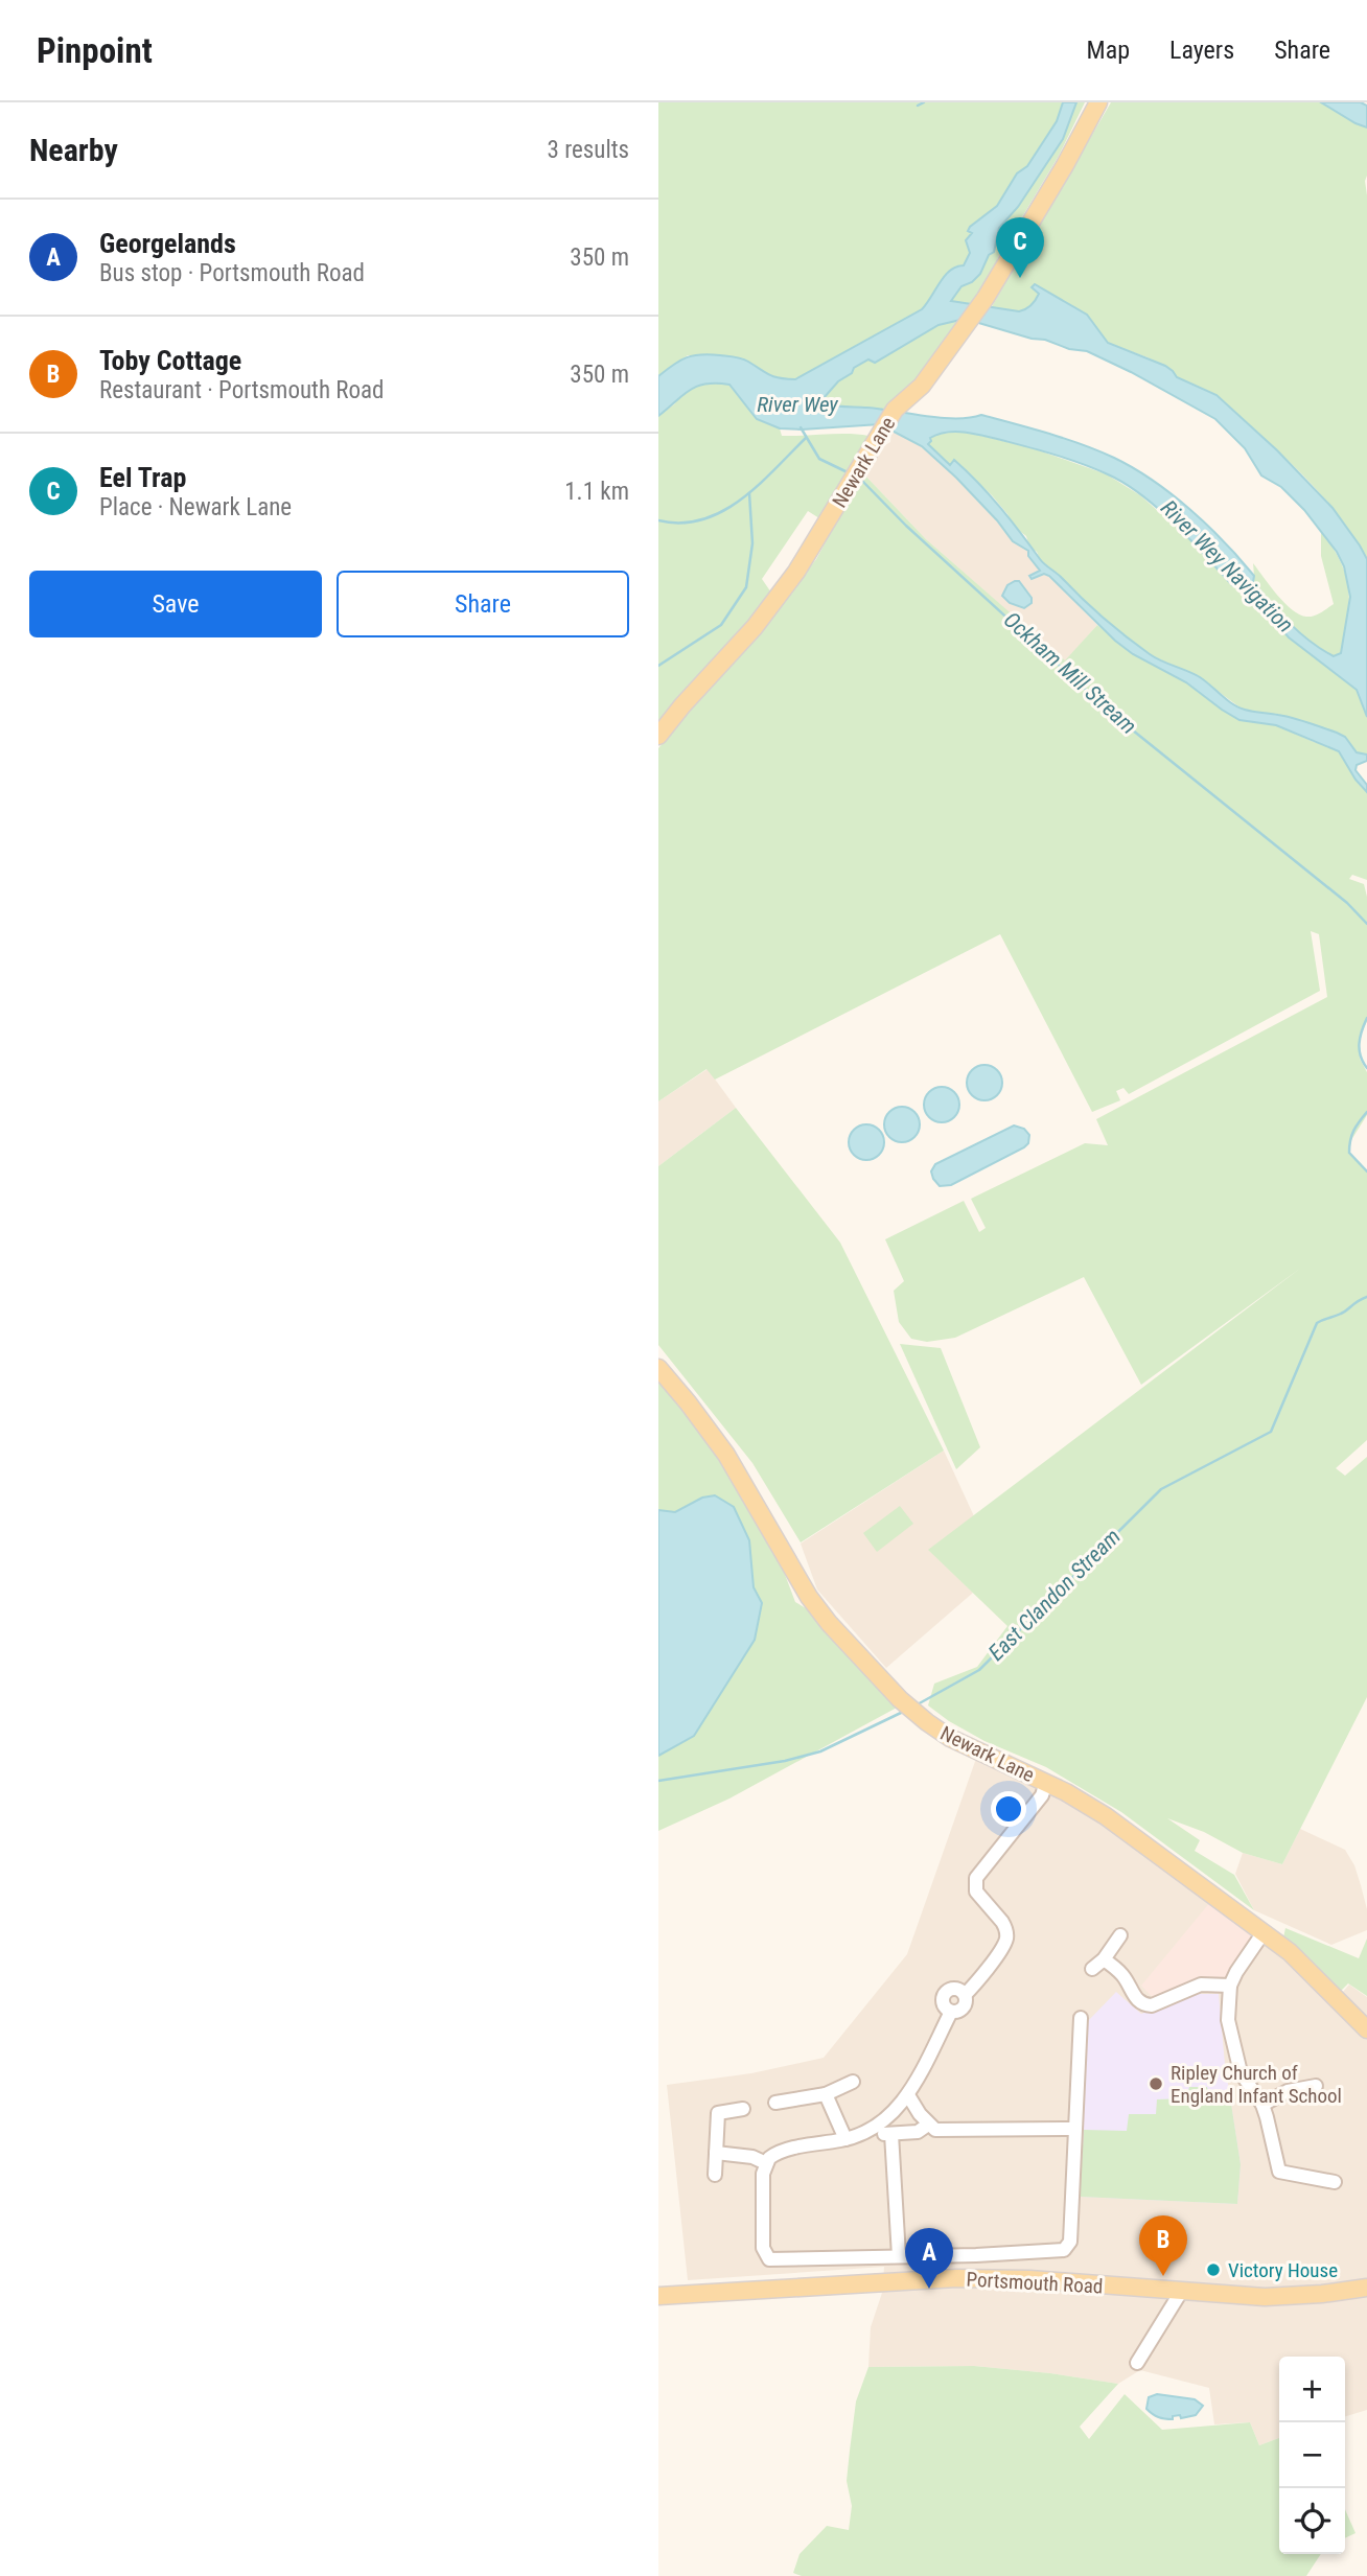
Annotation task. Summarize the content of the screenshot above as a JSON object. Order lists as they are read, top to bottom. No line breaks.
{"streets":{"main road":["Newark Lane","Portsmouth Road"]},"water":["River Wey","River Wey Navigation","Ockham Mill Stream","East Clandon Stream"],"places":["Ripley Church of England Infant School","Victory House"],"page":{"header":"Pinpoint","nav":["Map","Layers","Share"],"heading":["Nearby","3 results"],"list":[{"mark":"A","name":"Georgelands","note":"Bus stop · Portsmouth Road","value":"350 m"},{"mark":"B","name":"Toby Cottage","note":"Restaurant · Portsmouth Road","value":"350 m"},{"mark":"C","name":"Eel Trap","note":"Place · Newark Lane","value":"1.1 km"}],"pins":["C","B","A"],"buttons":["Save","Share"],"map_buttons":["+","−"]}}
